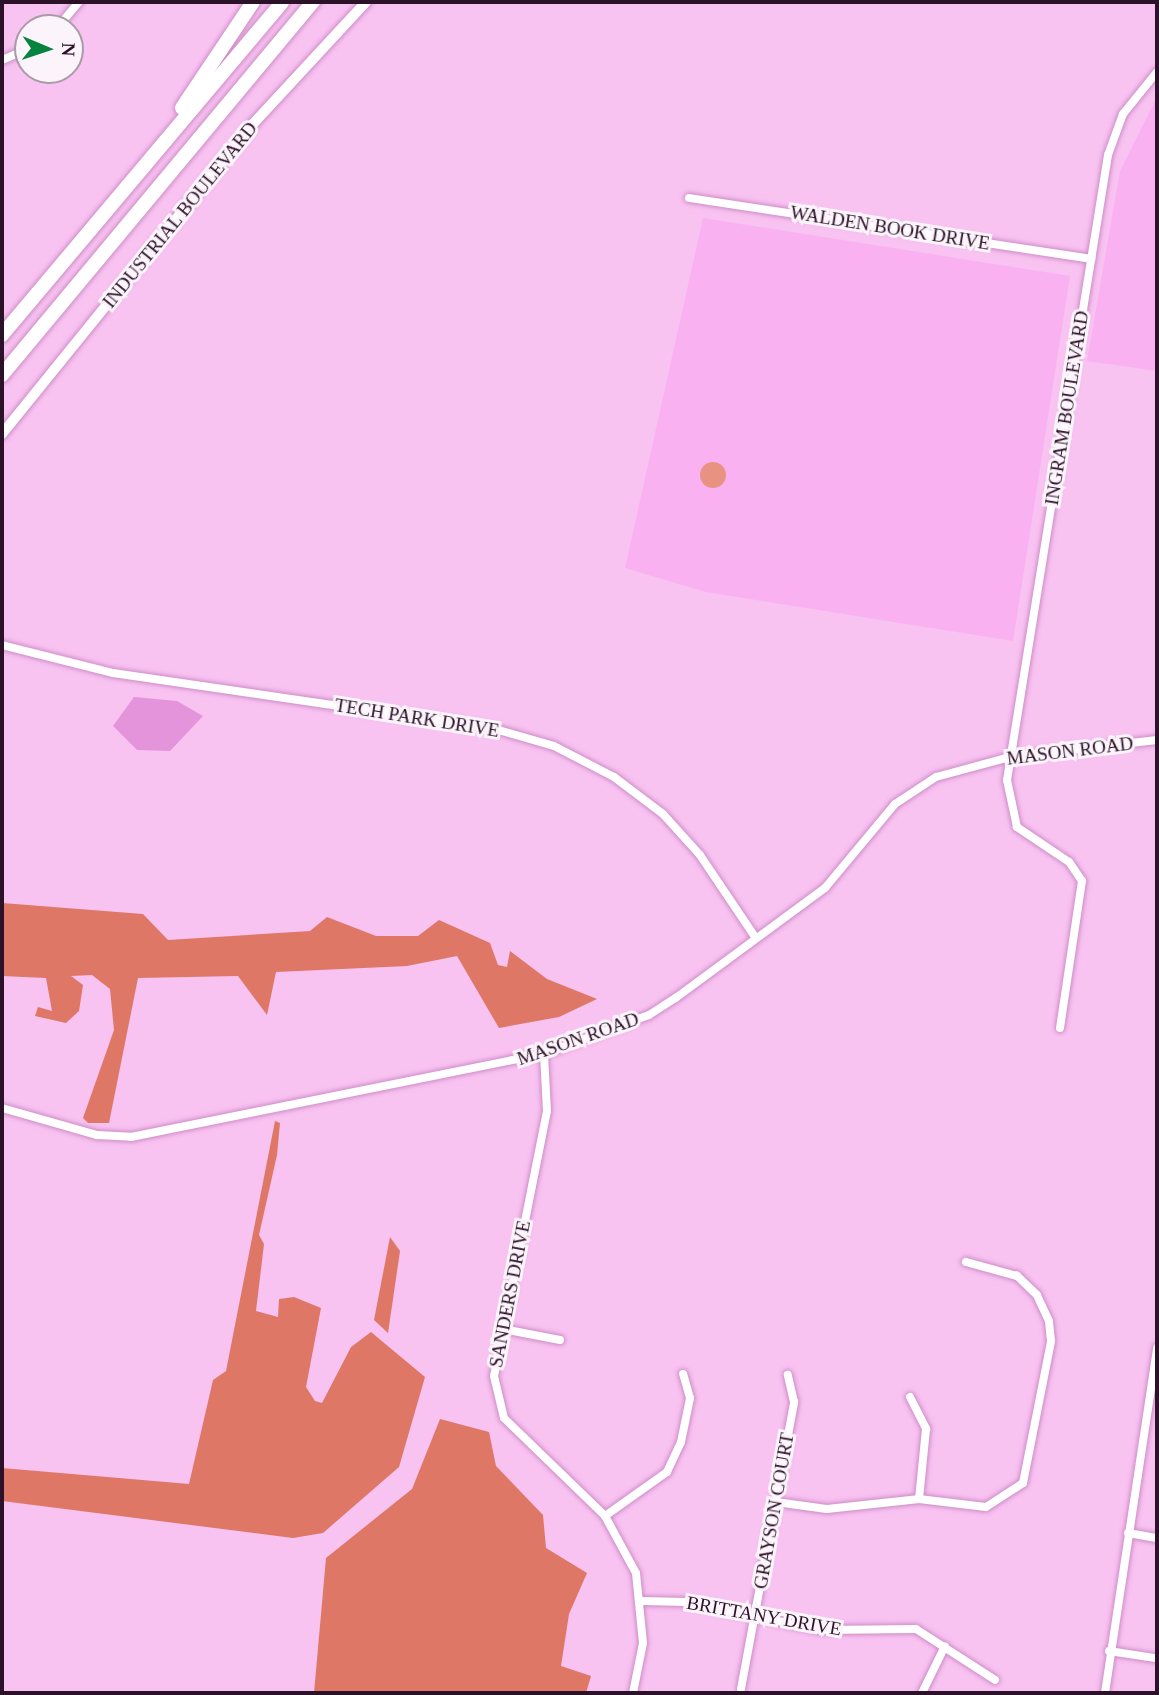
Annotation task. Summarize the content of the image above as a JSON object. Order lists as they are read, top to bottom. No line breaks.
{"streets":{"street":["INDUSTRIAL BOULEVARD","WALDEN BOOK DRIVE","INGRAM BOULEVARD","TECH PARK DRIVE","MASON ROAD","SANDERS DRIVE","GRAYSON COURT","BRITTANY DRIVE"]},"crossings":[["WALDEN BOOK DRIVE","INGRAM BOULEVARD"],["INGRAM BOULEVARD","MASON ROAD"],["TECH PARK DRIVE","MASON ROAD"],["MASON ROAD","SANDERS DRIVE"],["SANDERS DRIVE","BRITTANY DRIVE"],["GRAYSON COURT","BRITTANY DRIVE"]],"north":"right"}
